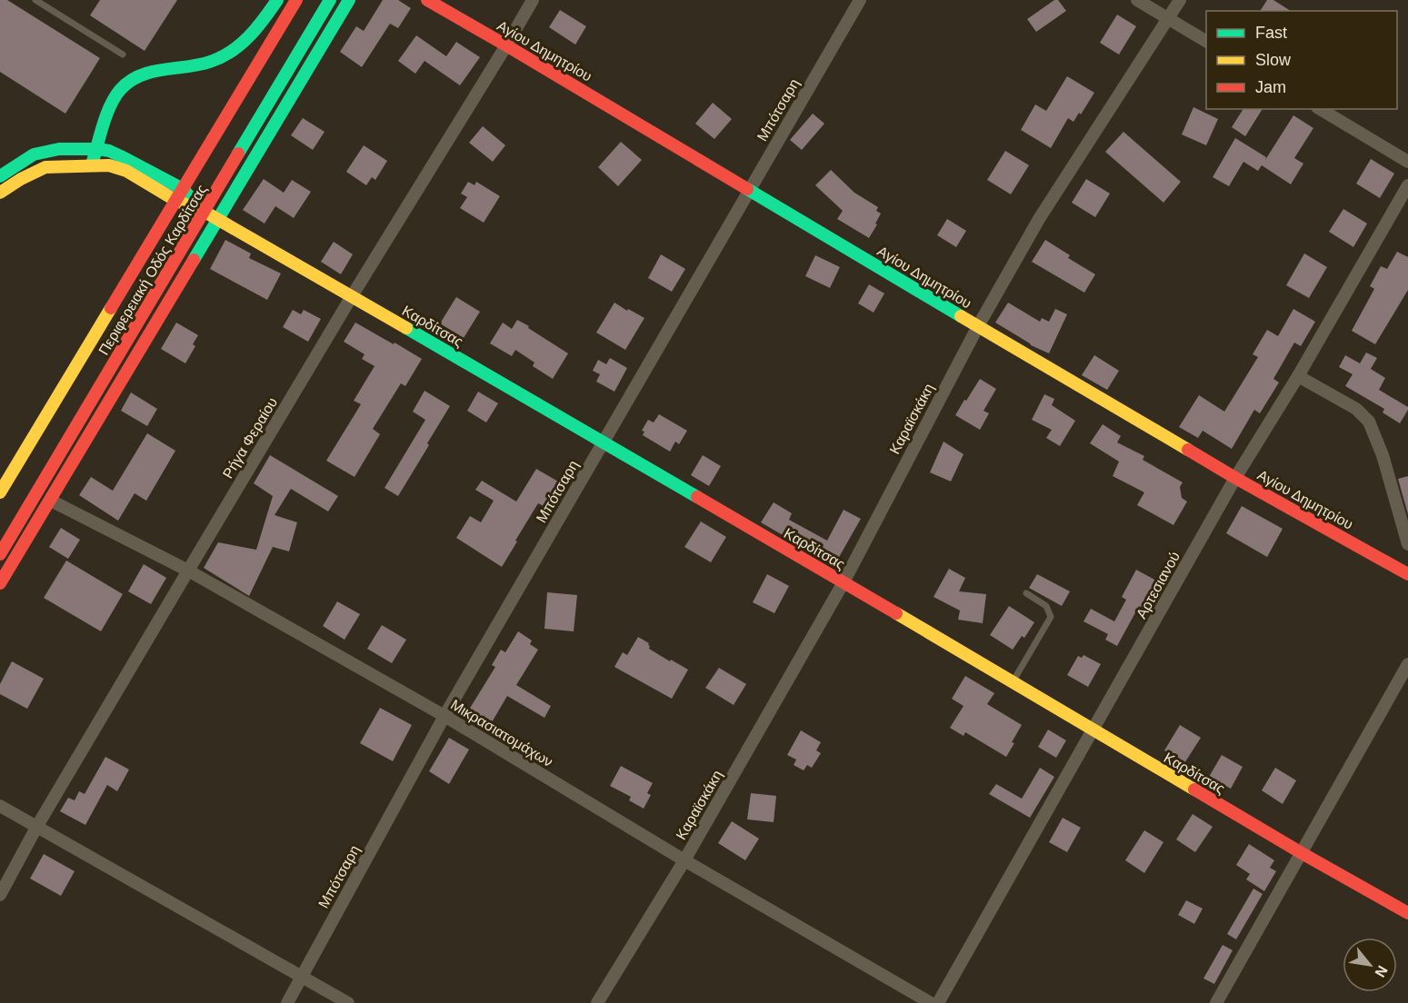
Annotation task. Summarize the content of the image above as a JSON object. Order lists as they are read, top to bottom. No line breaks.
{"streets":{"street":["Αγίου Δημητρίου","Μπότσαρη","Περιφερειακή Οδός Καρδίτσας","Καρδίτσας","Καραϊσκάκη","Ρήγα Φεραίου","Αρτεσιανού","Μικρασιατομάχων"]},"crossings":[["Αγίου Δημητρίου","Μπότσαρη"],["Αγίου Δημητρίου","Καραϊσκάκη"],["Αγίου Δημητρίου","Ρήγα Φεραίου"],["Αγίου Δημητρίου","Αρτεσιανού"],["Μπότσαρη","Καρδίτσας"],["Μπότσαρη","Μικρασιατομάχων"],["Περιφερειακή Οδός Καρδίτσας","Καρδίτσας"],["Καρδίτσας","Καραϊσκάκη"],["Καρδίτσας","Ρήγα Φεραίου"],["Καρδίτσας","Αρτεσιανού"],["Καραϊσκάκη","Μικρασιατομάχων"],["Ρήγα Φεραίου","Μικρασιατομάχων"]],"legend":["Fast","Slow","Jam"],"north":"bottom right"}
